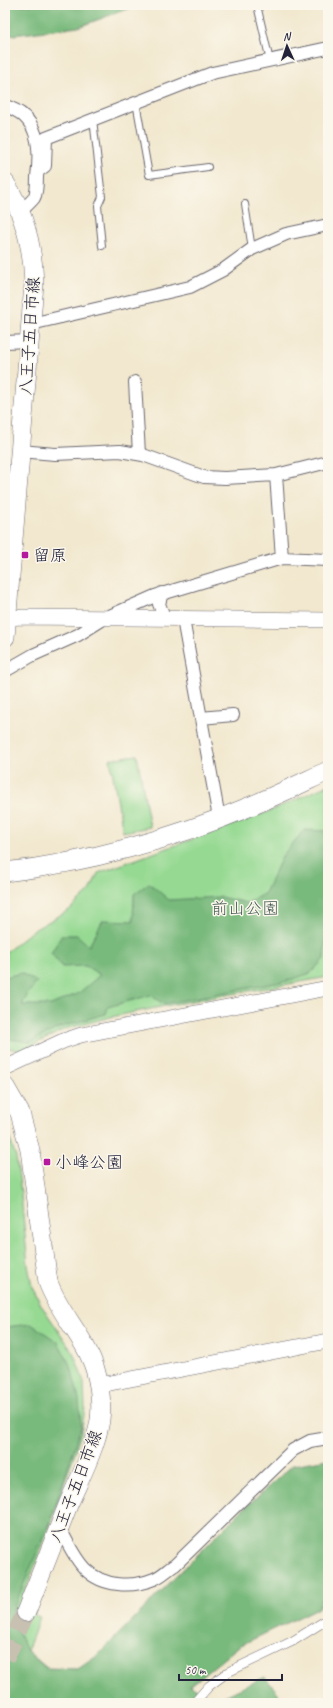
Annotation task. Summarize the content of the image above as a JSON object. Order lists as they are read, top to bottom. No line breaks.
{"streets":{"main road":["八王子五日市線"]},"parks":["前山公園"],"places":{"transit":["留原","小峰公園"]},"scale_bar":"50 m","north":"top"}
